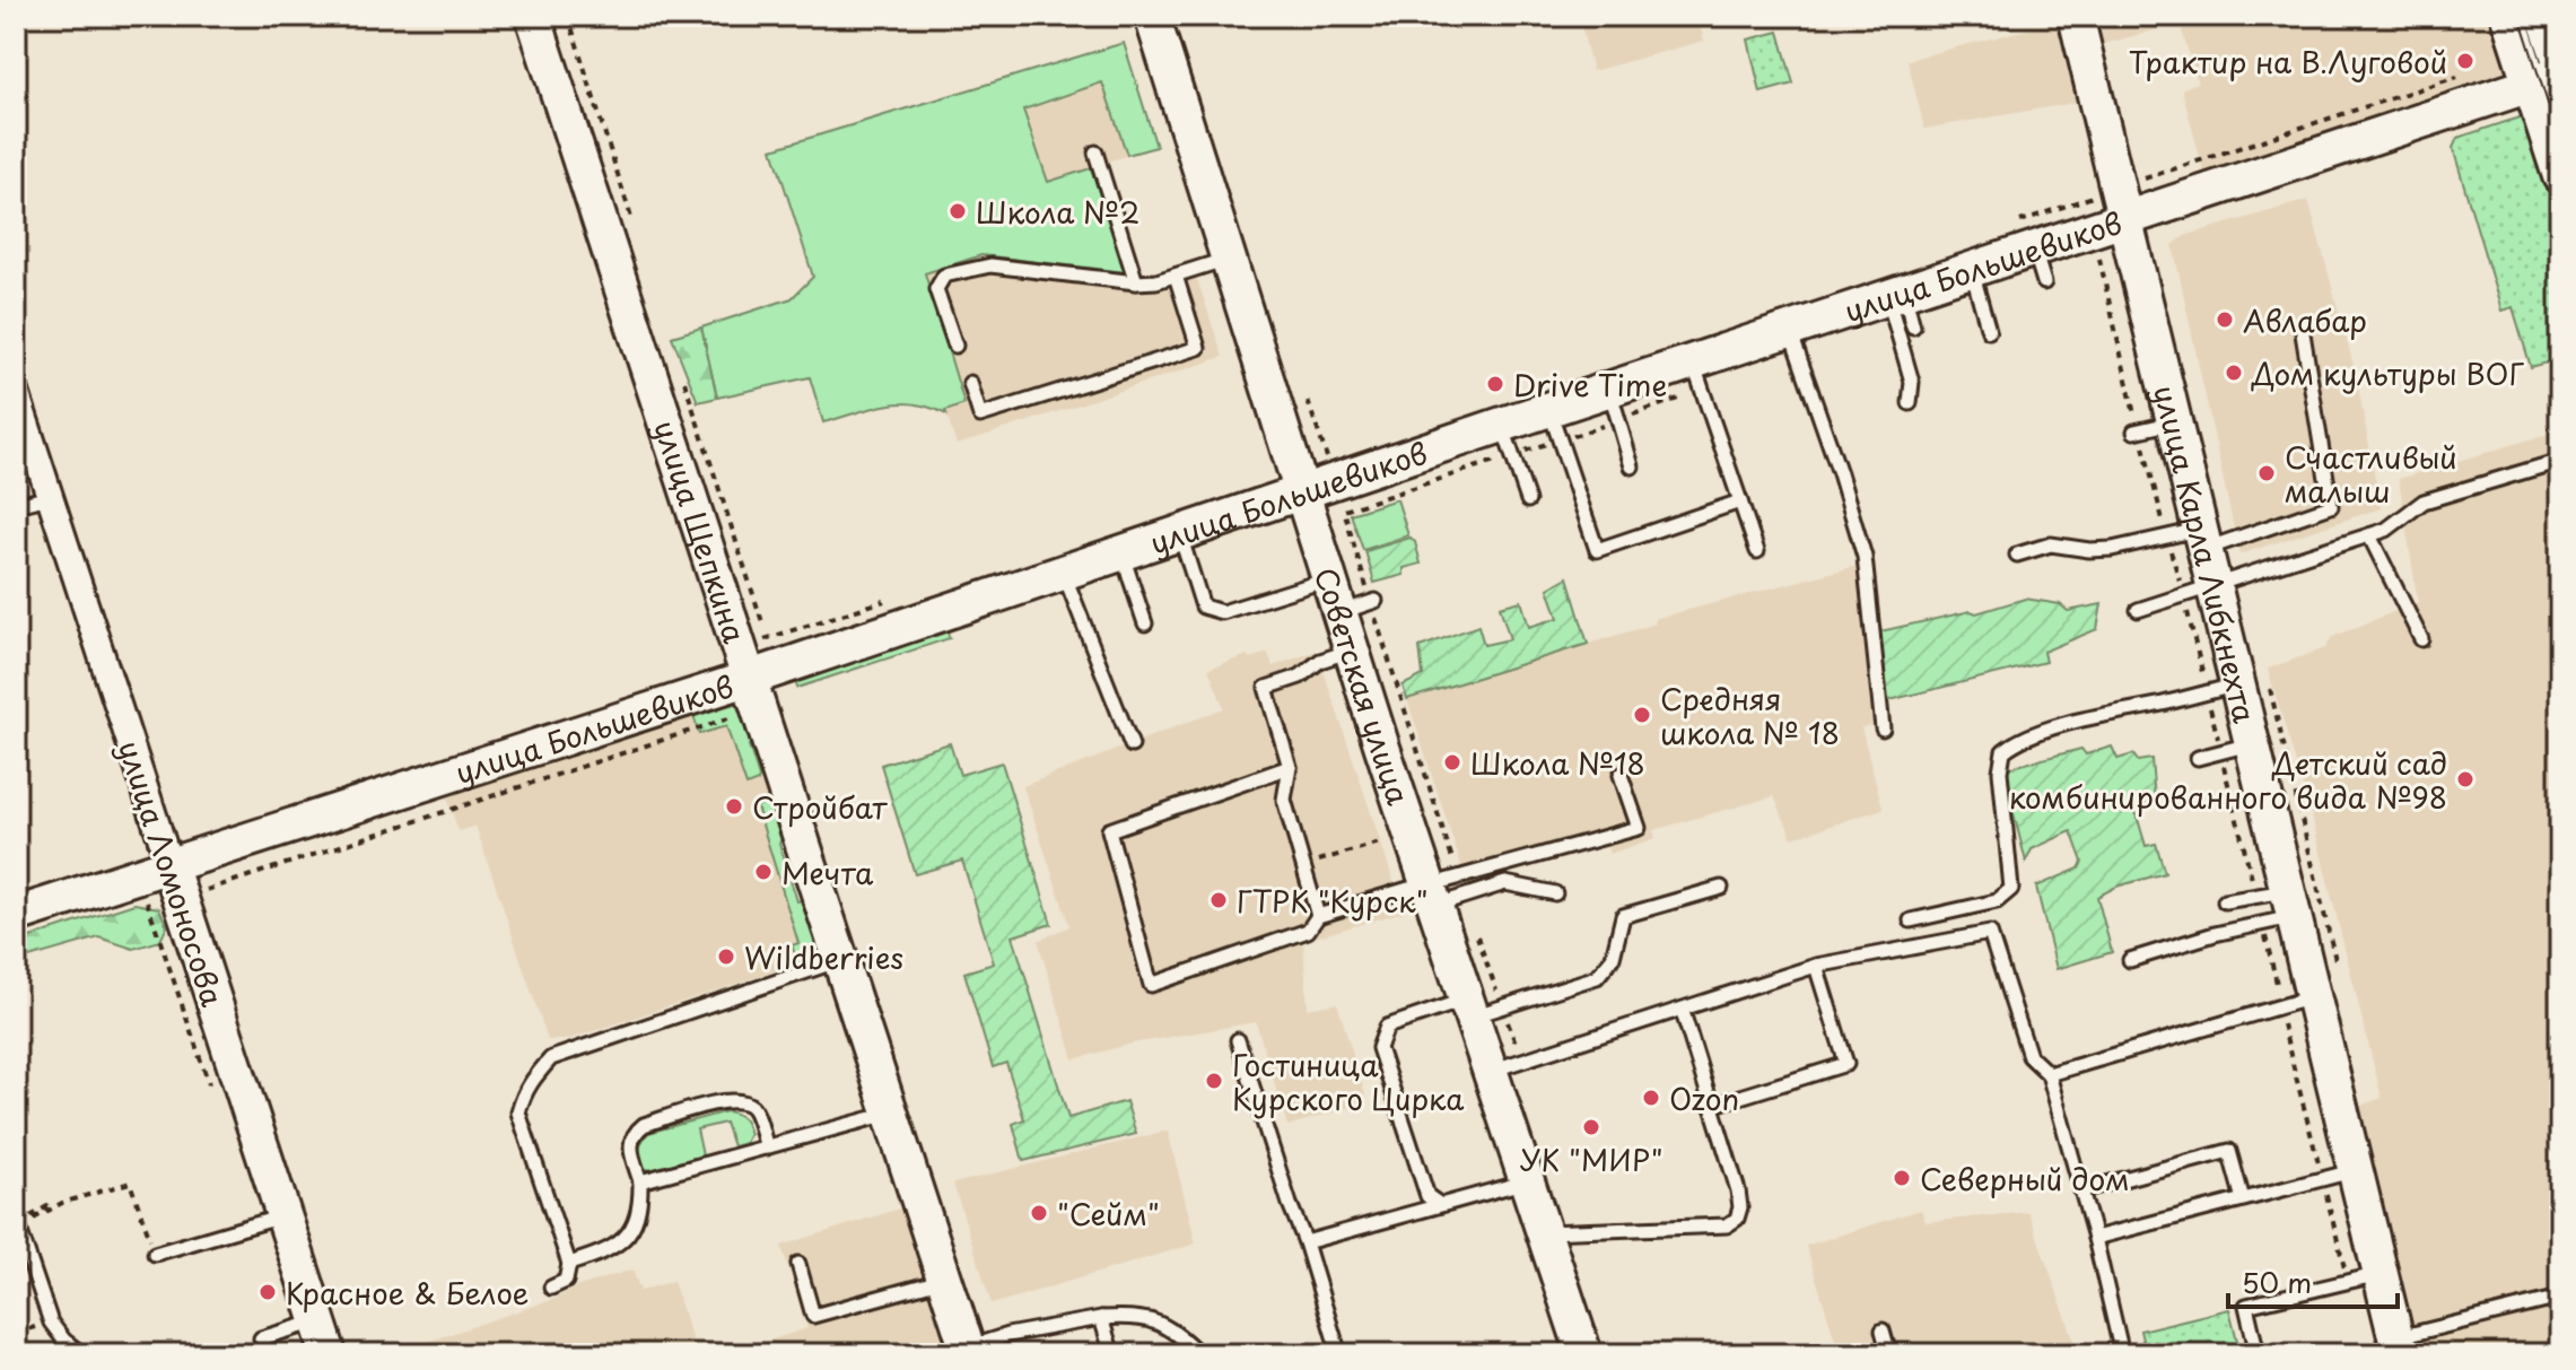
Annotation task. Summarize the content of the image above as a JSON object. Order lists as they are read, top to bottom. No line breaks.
{"streets":{"street":["улица Большевиков","улица Щепкина","улица Карла Либкнехта","Советская улица","улица Ломоносова"]},"crossings":[["улица Большевиков","улица Щепкина"],["улица Большевиков","улица Карла Либкнехта"],["улица Большевиков","Советская улица"],["улица Большевиков","улица Ломоносова"]],"places":["Трактир на В.Луговой","Школа №2","Авлабар","Дом культуры ВОГ","Drive Time","Счастливый малыш","Средняя школа № 18","Школа №18","Детский сад комбинированного вида №98","Стройбат","Мечта","ГТРК \"Курск\"","Wildberries","Гостиница Курского Цирка","Ozon","УК \"МИР\"","Северный дом","\"Сейм\"","Красное & Белое"],"scale_bar":"50 m"}
